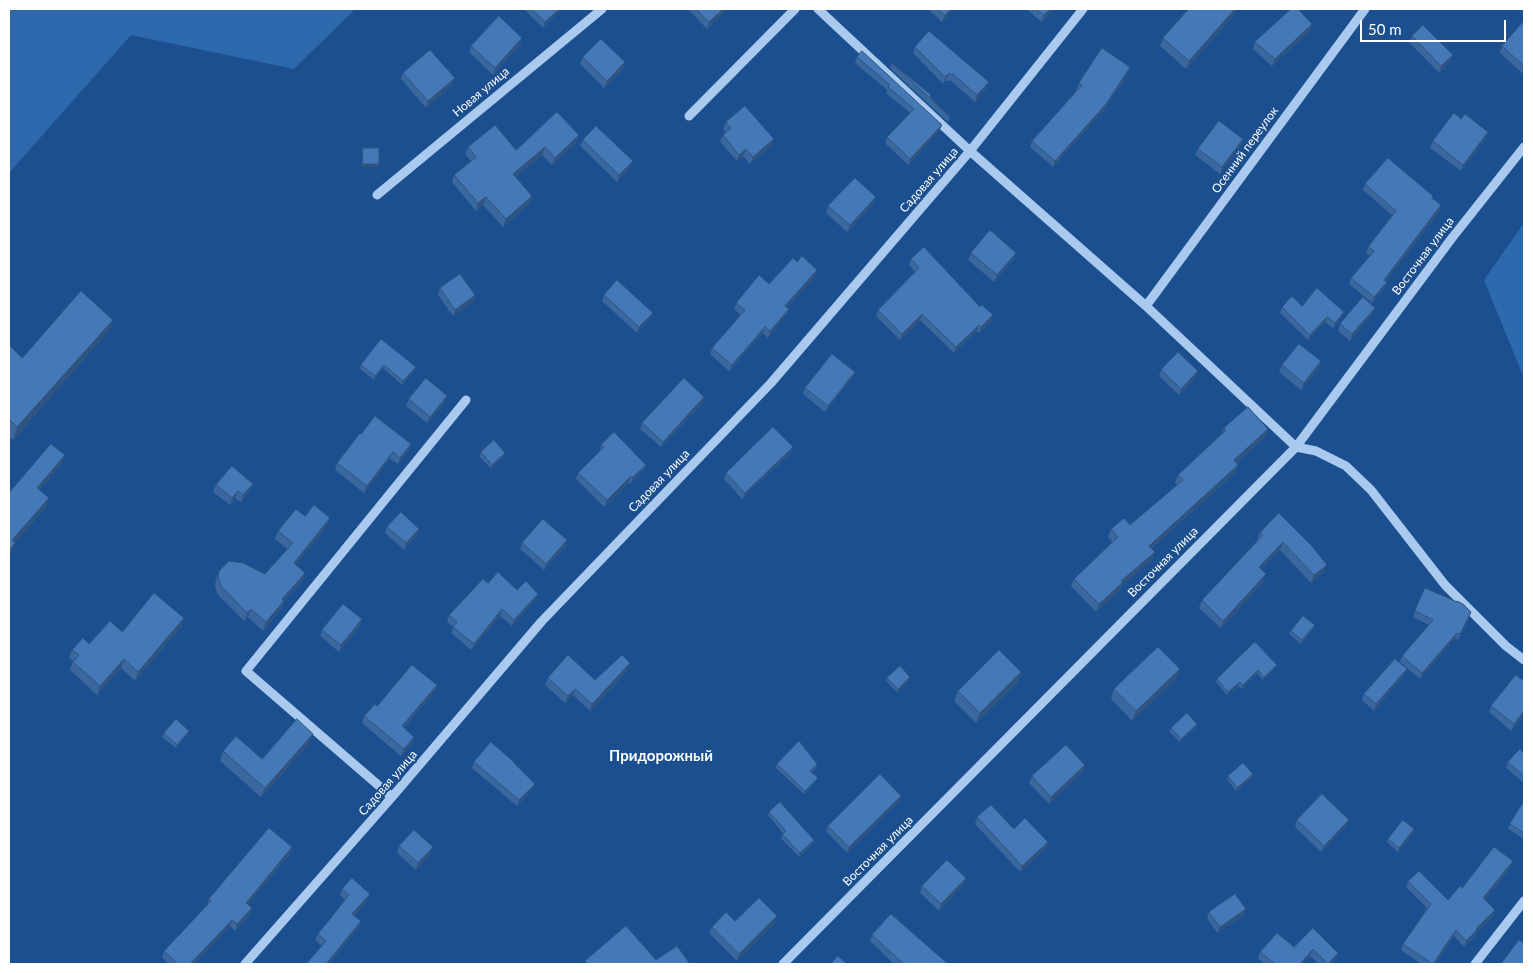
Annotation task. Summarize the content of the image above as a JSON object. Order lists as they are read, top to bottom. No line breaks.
{"streets":{"street":["Новая улица","Осенний переулок","Садовая улица","Восточная улица"]},"districts":["Придорожный"],"scale_bar":"50 m"}
